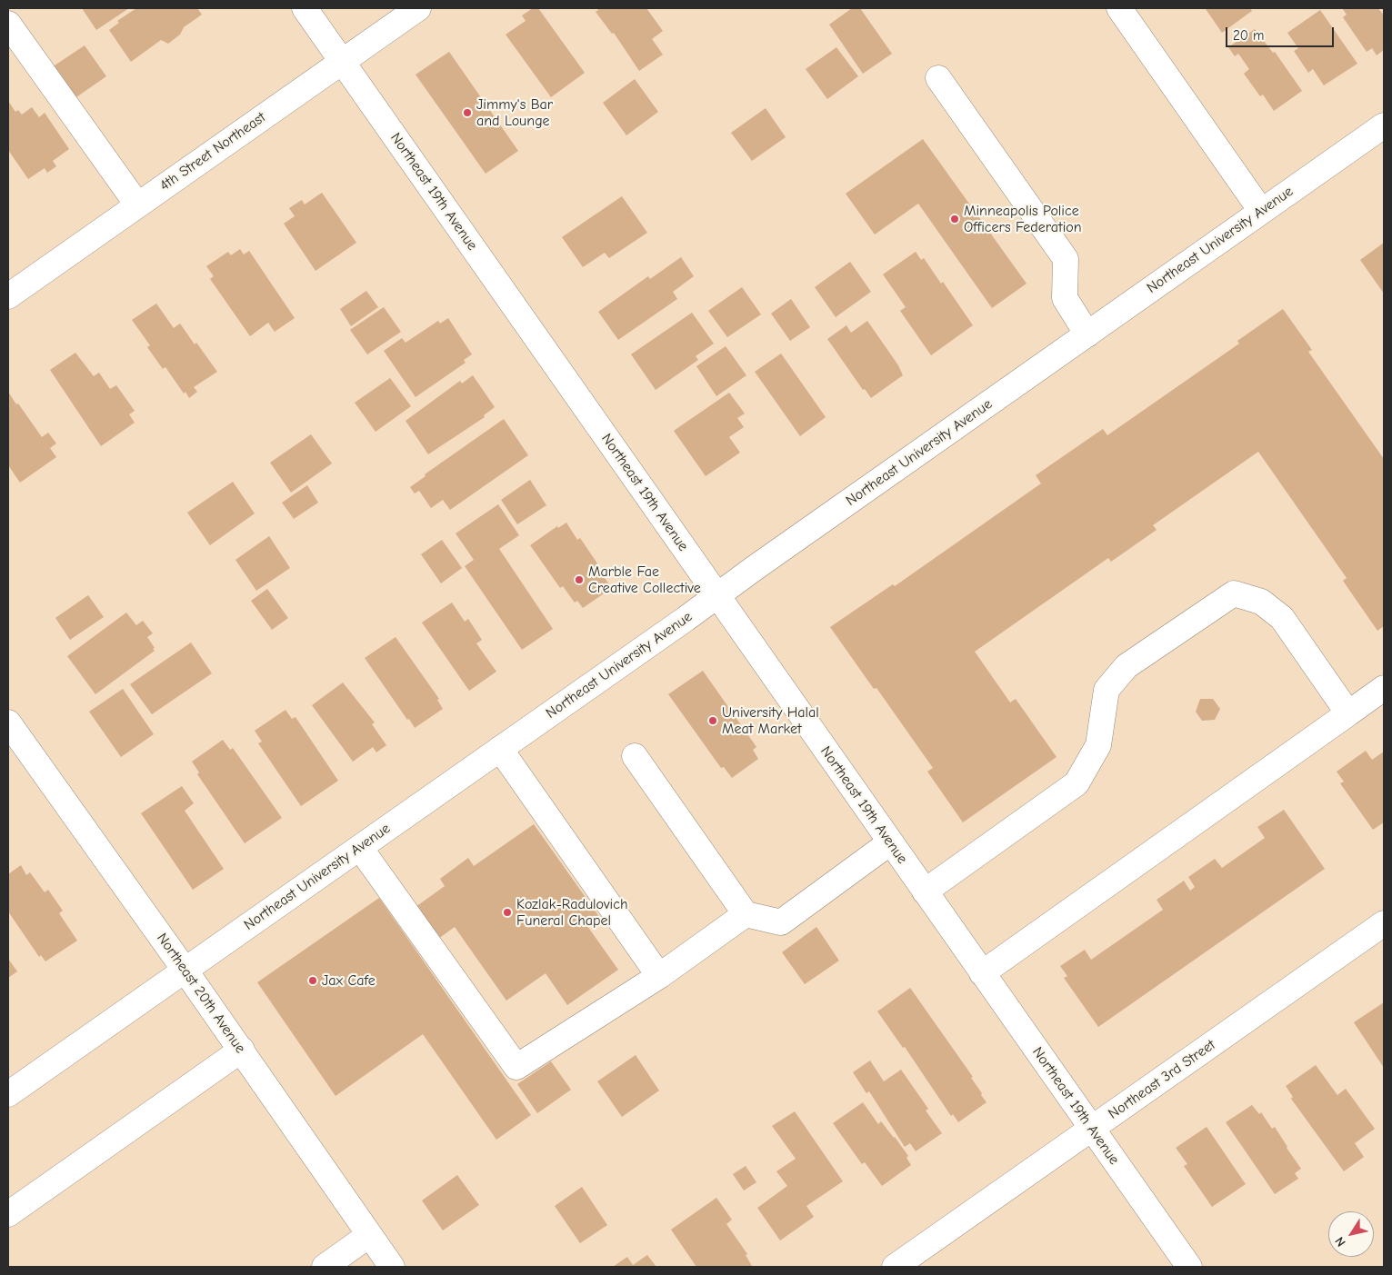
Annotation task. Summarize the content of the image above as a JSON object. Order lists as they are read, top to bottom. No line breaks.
{"streets":{"street":["4th Street Northeast","Northeast 19th Avenue","Northeast University Avenue","Northeast 20th Avenue","Northeast 3rd Street"]},"crossings":[["4th Street Northeast","Northeast 19th Avenue"],["Northeast 19th Avenue","Northeast University Avenue"],["Northeast 19th Avenue","Northeast 3rd Street"],["Northeast University Avenue","Northeast 20th Avenue"]],"places":["Jimmy's Bar and Lounge","Minneapolis Police Officers Federation","Marble Fae Creative Collective","University Halal Meat Market","Kozlak-Radulovich Funeral Chapel","Jax Cafe"],"scale_bar":"20 m","north":"bottom left"}
